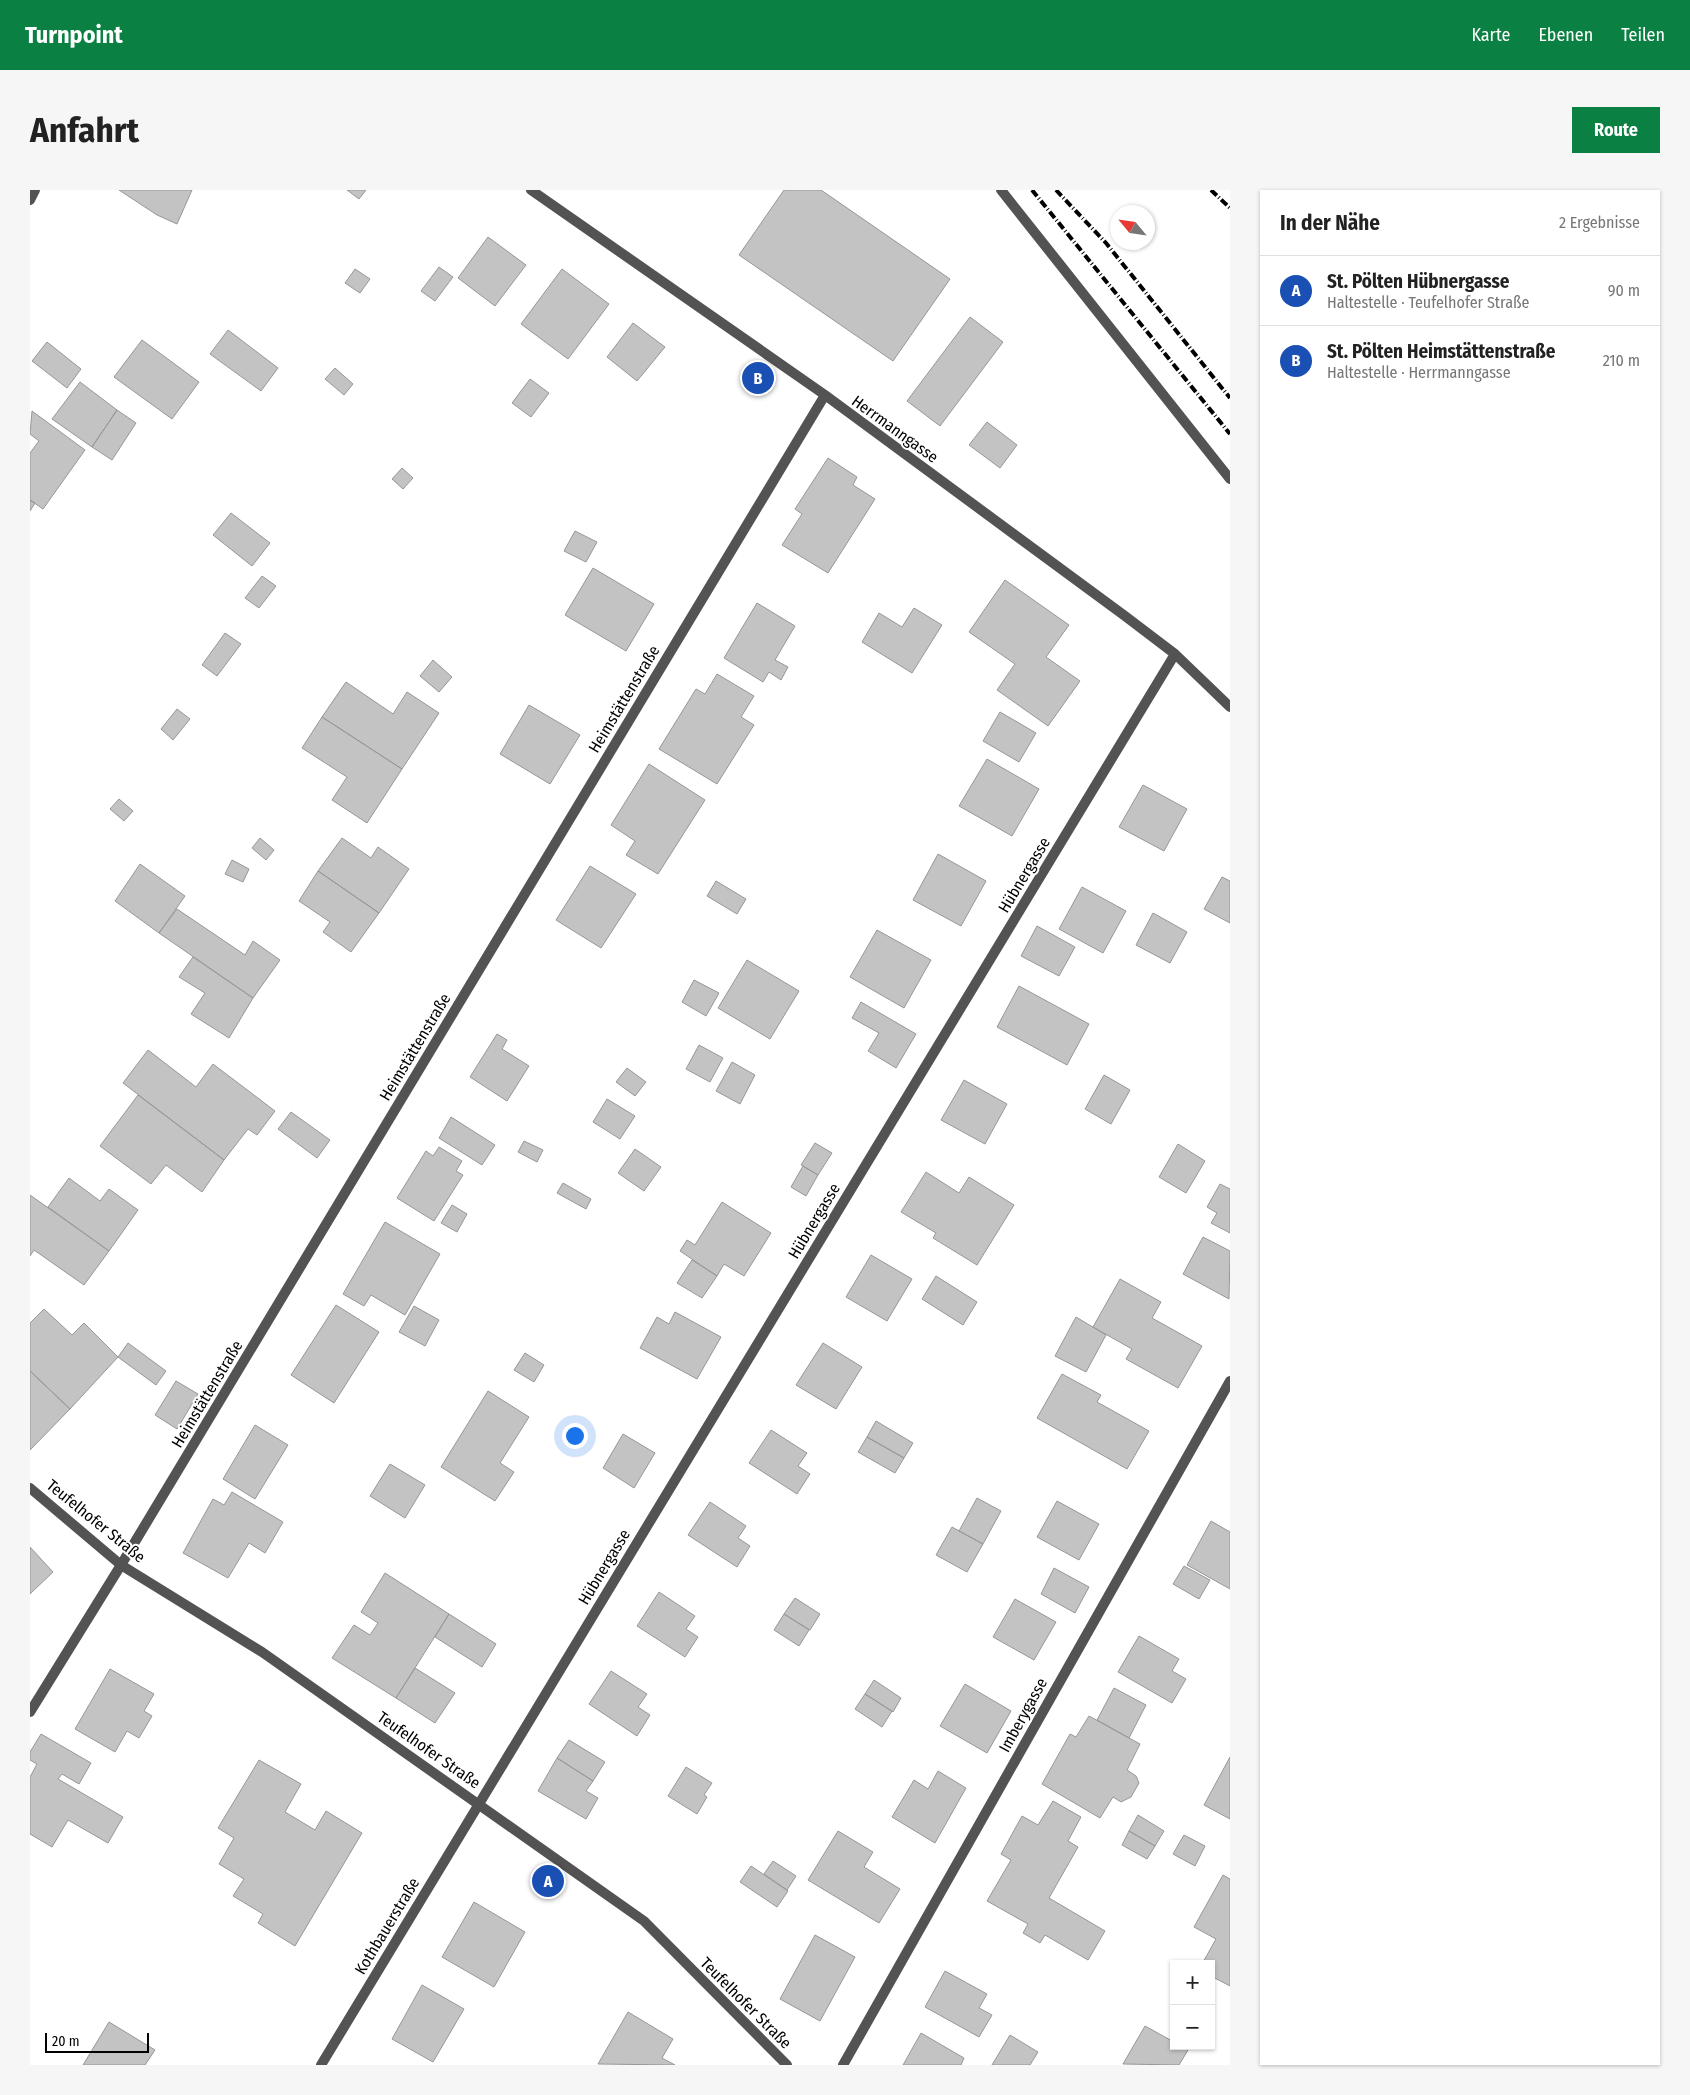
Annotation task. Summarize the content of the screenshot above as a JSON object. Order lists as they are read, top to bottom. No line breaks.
{"streets":{"street":["Herrmanngasse","Heimstättenstraße","Hübnergasse","Teufelhofer Straße","Imberygasse","Kothbauerstraße"]},"crossings":[["Herrmanngasse","Heimstättenstraße"],["Herrmanngasse","Hübnergasse"],["Heimstättenstraße","Teufelhofer Straße"],["Hübnergasse","Teufelhofer Straße"],["Hübnergasse","Kothbauerstraße"],["Teufelhofer Straße","Kothbauerstraße"]],"scale_bar":"20 m","north":"top left","page":{"header":"Turnpoint","nav":["Karte","Ebenen","Teilen"],"buttons":"Route","title":"Anfahrt","heading":["In der Nähe","2 Ergebnisse"],"list":[{"mark":"A","name":"St. Pölten Hübnergasse","note":"Haltestelle · Teufelhofer Straße","value":"90 m"},{"mark":"B","name":"St. Pölten Heimstättenstraße","note":"Haltestelle · Herrmanngasse","value":"210 m"}],"pins":["B","A"],"map_buttons":["+","−"],"scale":"20 m"}}
